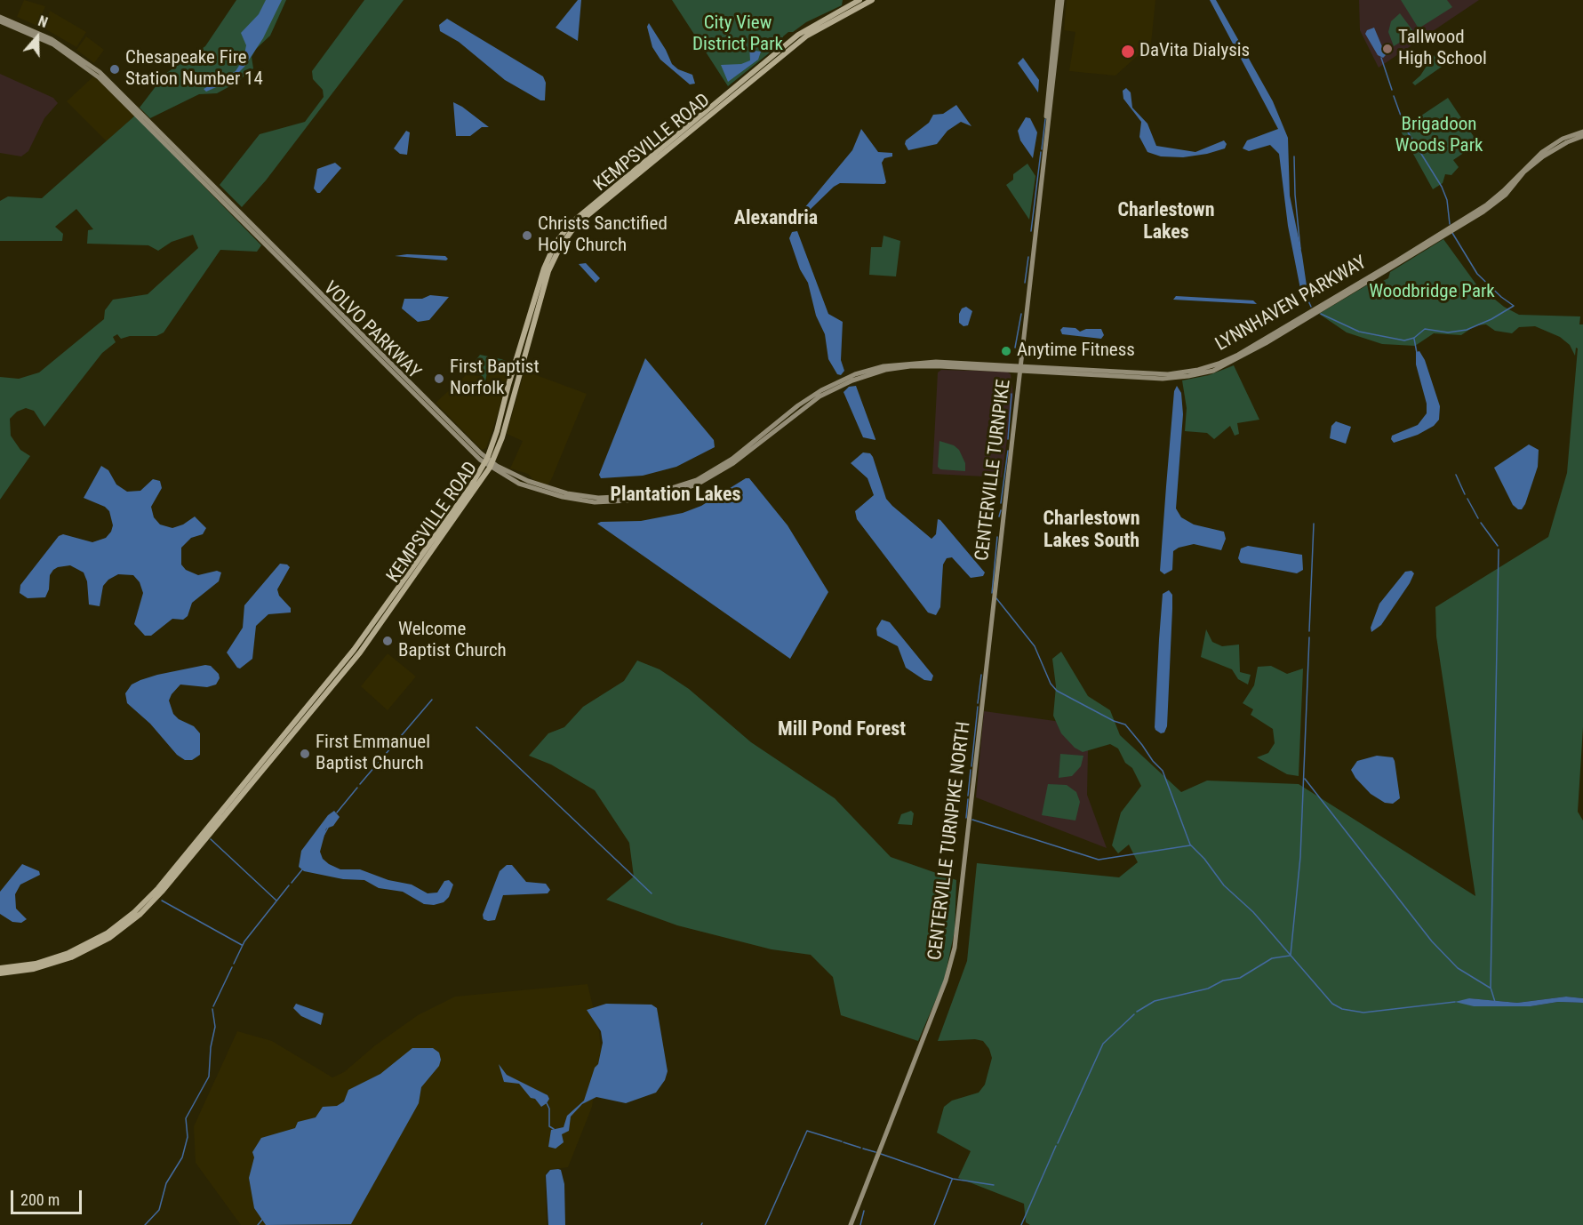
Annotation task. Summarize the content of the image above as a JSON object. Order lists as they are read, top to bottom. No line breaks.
{"streets":{"main road":["KEMPSVILLE ROAD","LYNNHAVEN PARKWAY","VOLVO PARKWAY","CENTERVILLE TURNPIKE","CENTERVILLE TURNPIKE NORTH"]},"crossings":[["KEMPSVILLE ROAD","VOLVO PARKWAY"],["LYNNHAVEN PARKWAY","VOLVO PARKWAY"],["LYNNHAVEN PARKWAY","CENTERVILLE TURNPIKE"],["CENTERVILLE TURNPIKE","CENTERVILLE TURNPIKE NORTH"]],"districts":["Charlestown Lakes","Alexandria","Plantation Lakes","Charlestown Lakes South","Mill Pond Forest"],"parks":["City View District Park","Brigadoon Woods Park","Woodbridge Park"],"places":["Tallwood High School","DaVita Dialysis","Chesapeake Fire Station Number 14","Christs Sanctified Holy Church","Anytime Fitness","First Baptist Norfolk","Welcome Baptist Church","First Emmanuel Baptist Church"],"scale_bar":"200 m","north":"top"}
